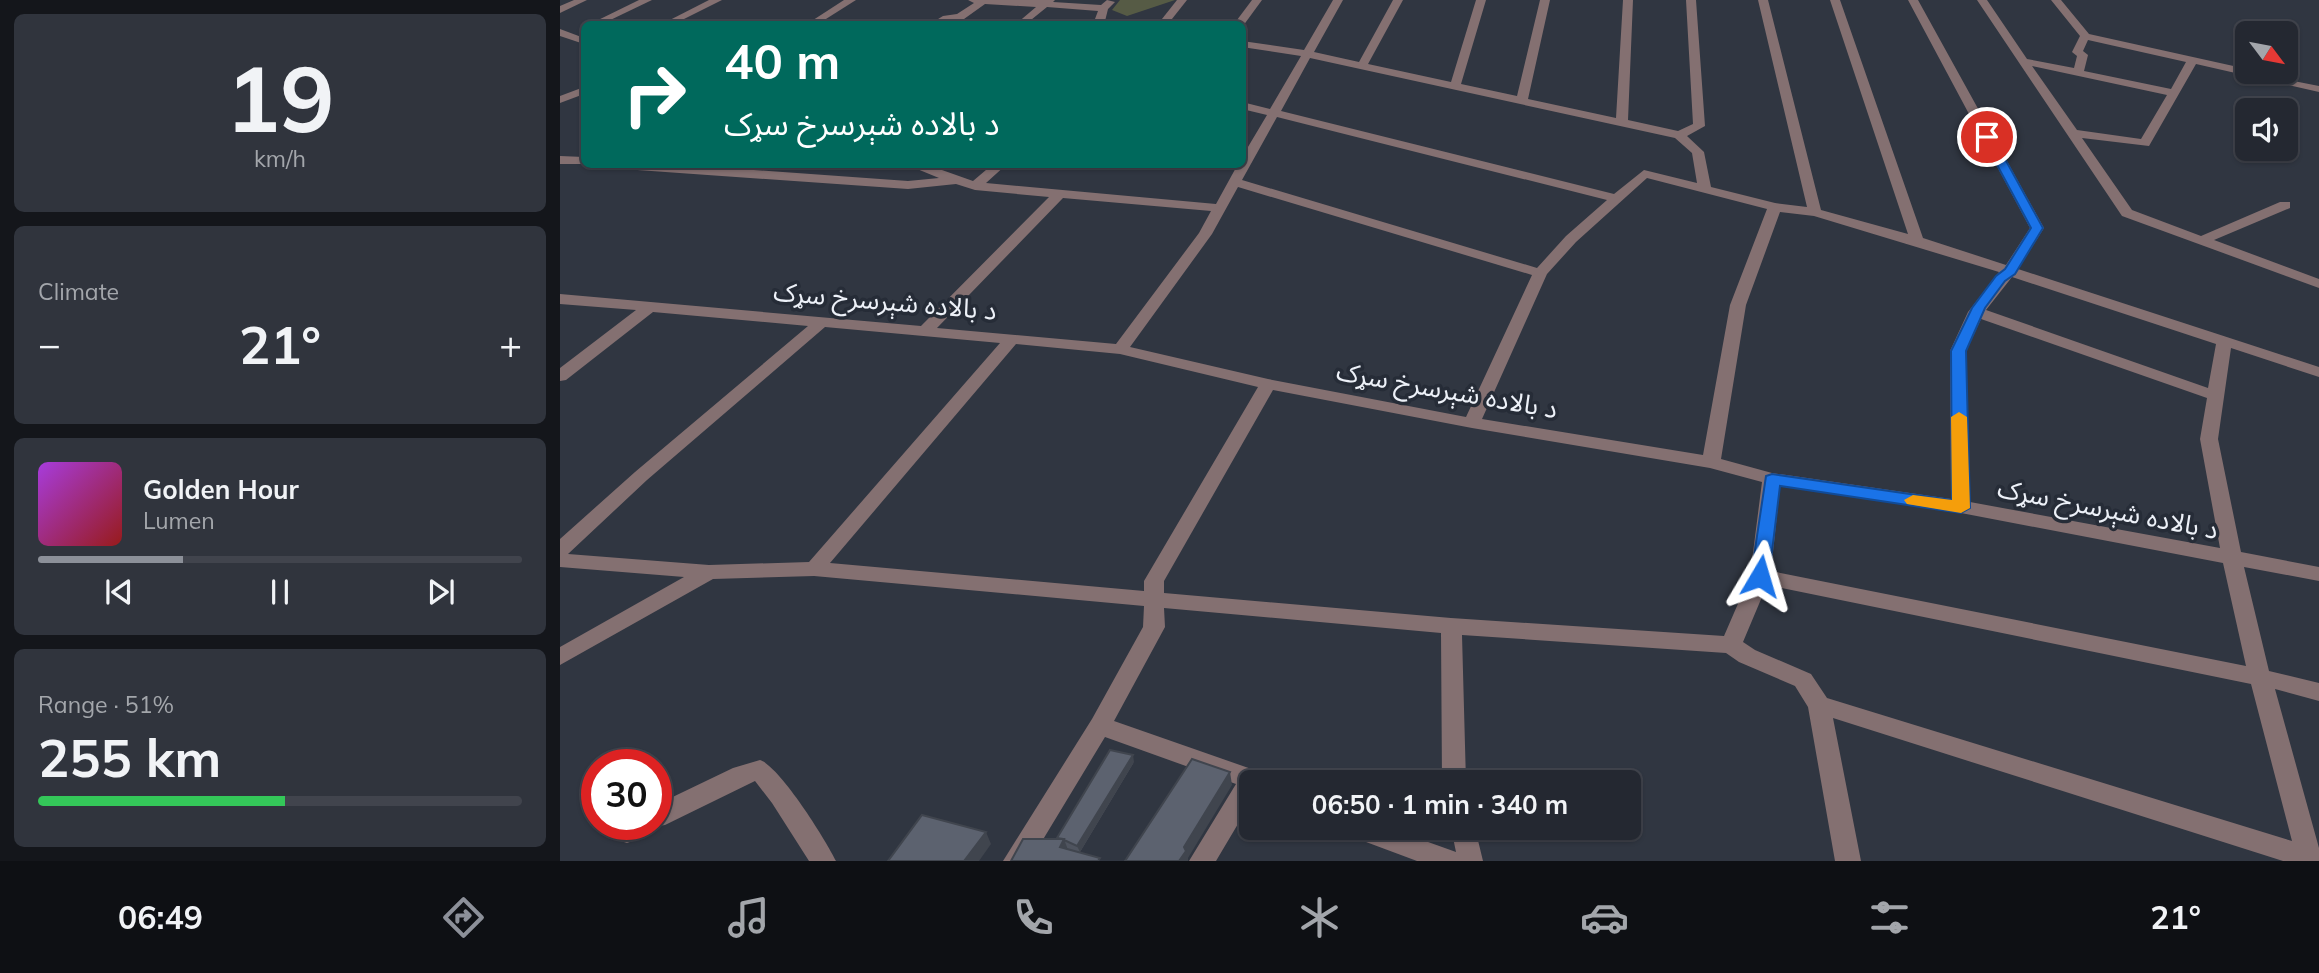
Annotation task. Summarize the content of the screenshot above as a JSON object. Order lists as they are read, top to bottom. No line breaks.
{"streets":{"street":["د بالاده شېرسرخ سړک"]},"north":"bottom right","page":{"tile":[["19","km/h"],"Climate",["Range · 51%","255 km"]],"turn":["40 m","د بالاده شېرسرخ سړک"],"heat":["−","21°","+"],"song":["Golden Hour","Lumen"],"limit":"30","trip":"06:50 · 1 min · 340 m","tabs":["06:49","21°"]}}
